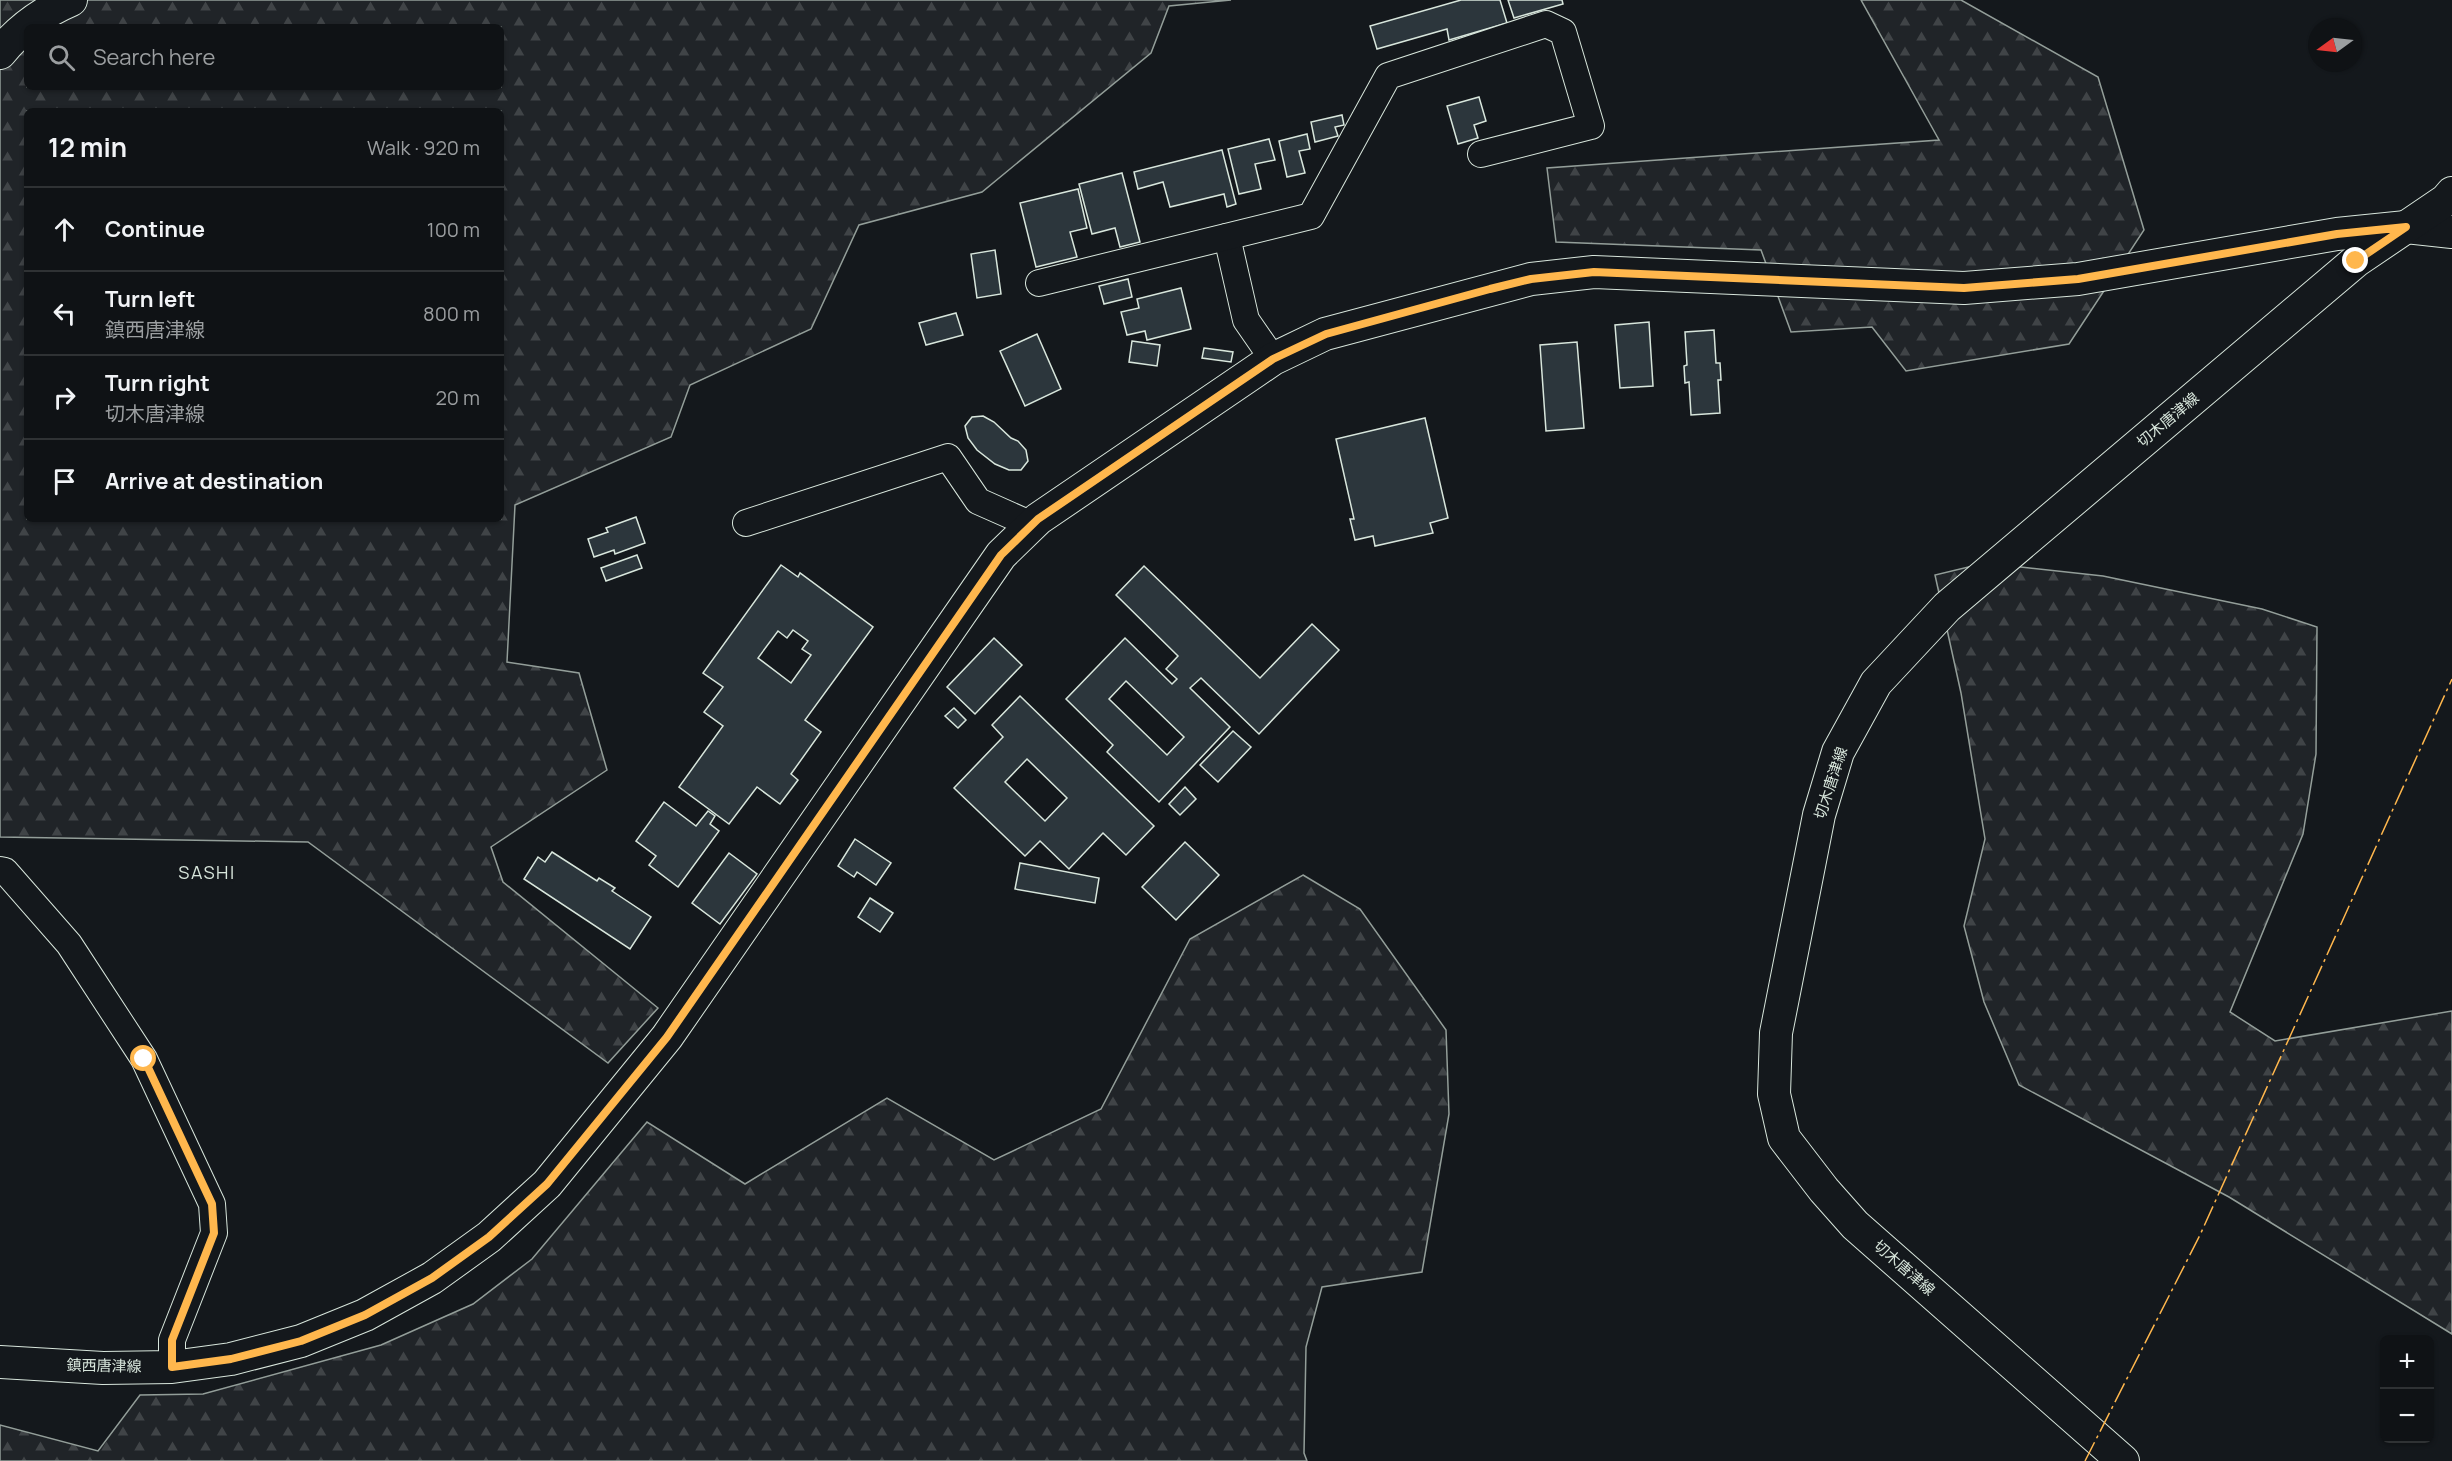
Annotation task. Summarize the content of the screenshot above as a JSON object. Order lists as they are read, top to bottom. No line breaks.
{"streets":{"main road":["切木唐津線","鎮西唐津線"]},"crossings":[["切木唐津線","鎮西唐津線"]],"districts":["SASHI"],"north":"left","page":{"search":"Search here","heading":["12 min","Walk · 920 m"],"list":[["Continue","100 m"],["Turn left","鎮西唐津線","800 m"],["Turn right","切木唐津線","20 m"],"Arrive at destination"],"map_buttons":["+","−"]}}
